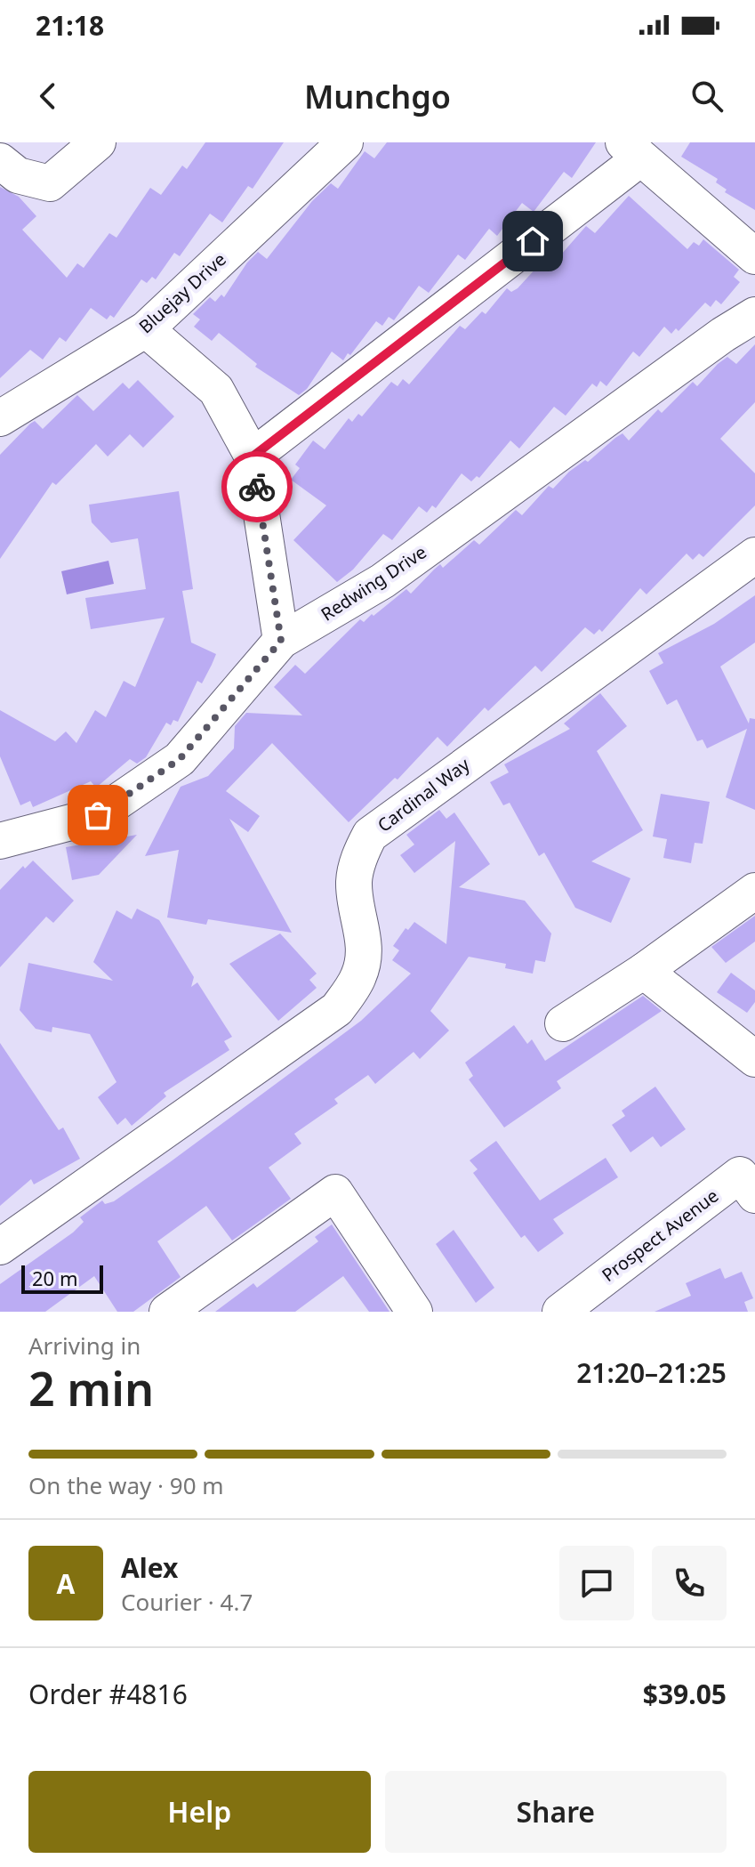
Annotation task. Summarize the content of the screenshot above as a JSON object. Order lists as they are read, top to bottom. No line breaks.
{"streets":{"street":["Bluejay Drive","Redwing Drive","Cardinal Way","Prospect Avenue"]},"scale_bar":"20 m","page":{"status":"21:18","header":"Munchgo","scale":"20 m","heading":["2 min","Arriving in","21:20–21:25"],"panel":["Alex","Courier · 4.7","Order #4816","$39.05"],"bar":"On the way · 90 m","round":"A","buttons":["Help","Share"]}}
